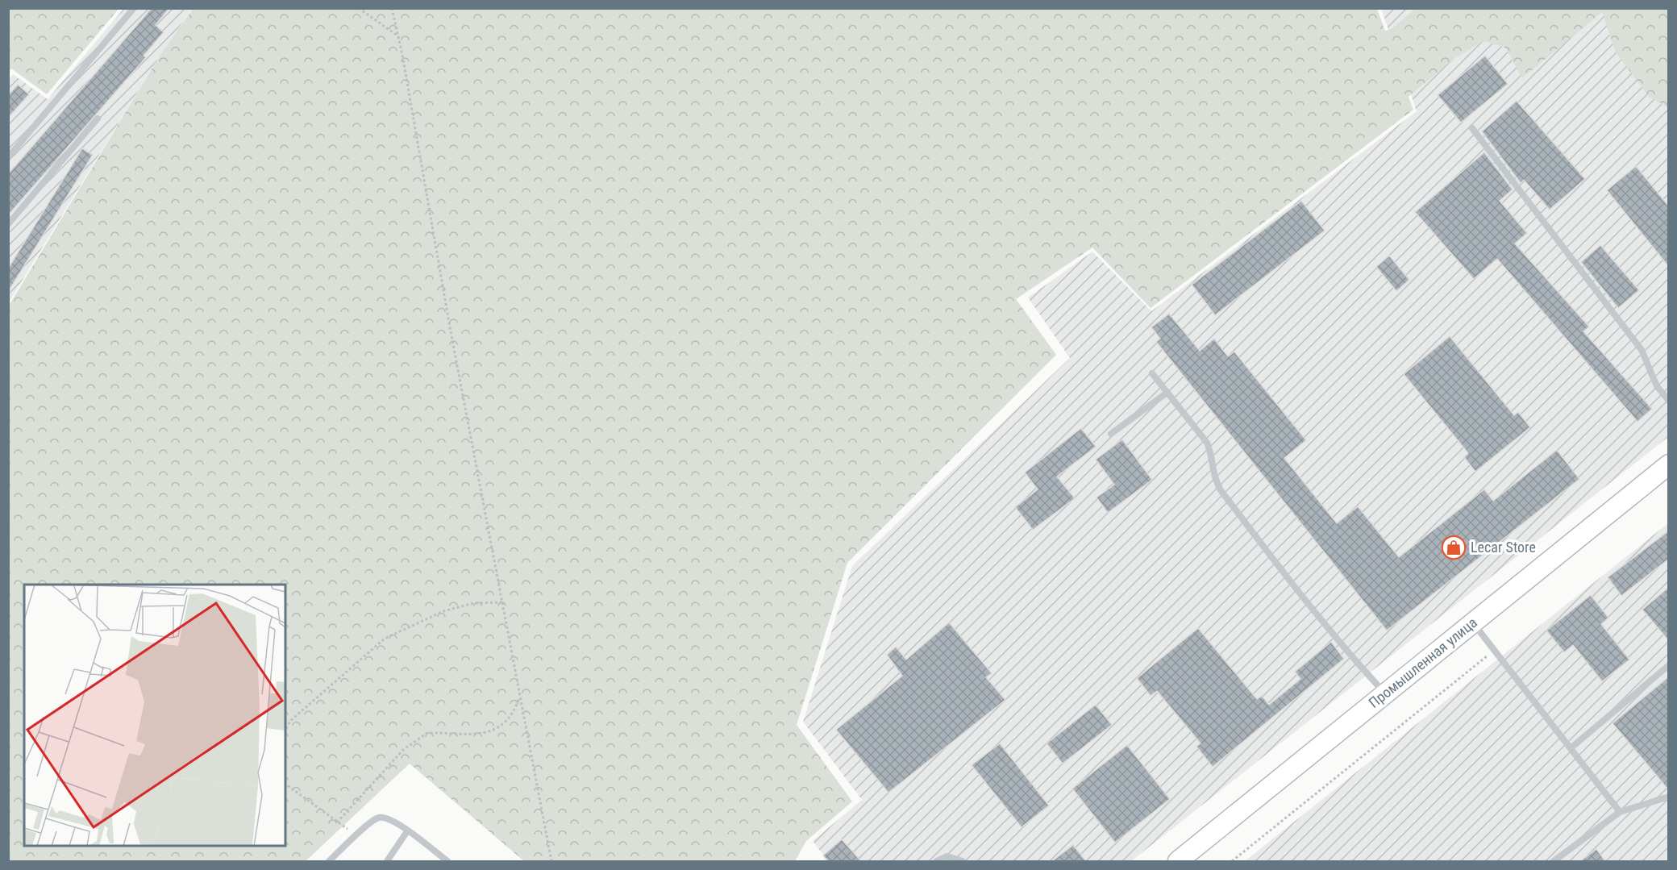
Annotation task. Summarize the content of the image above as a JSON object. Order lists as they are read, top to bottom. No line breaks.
{"streets":{"main road":["Промышленная улица"]},"places":{"shop":["Lecar Store"]}}
